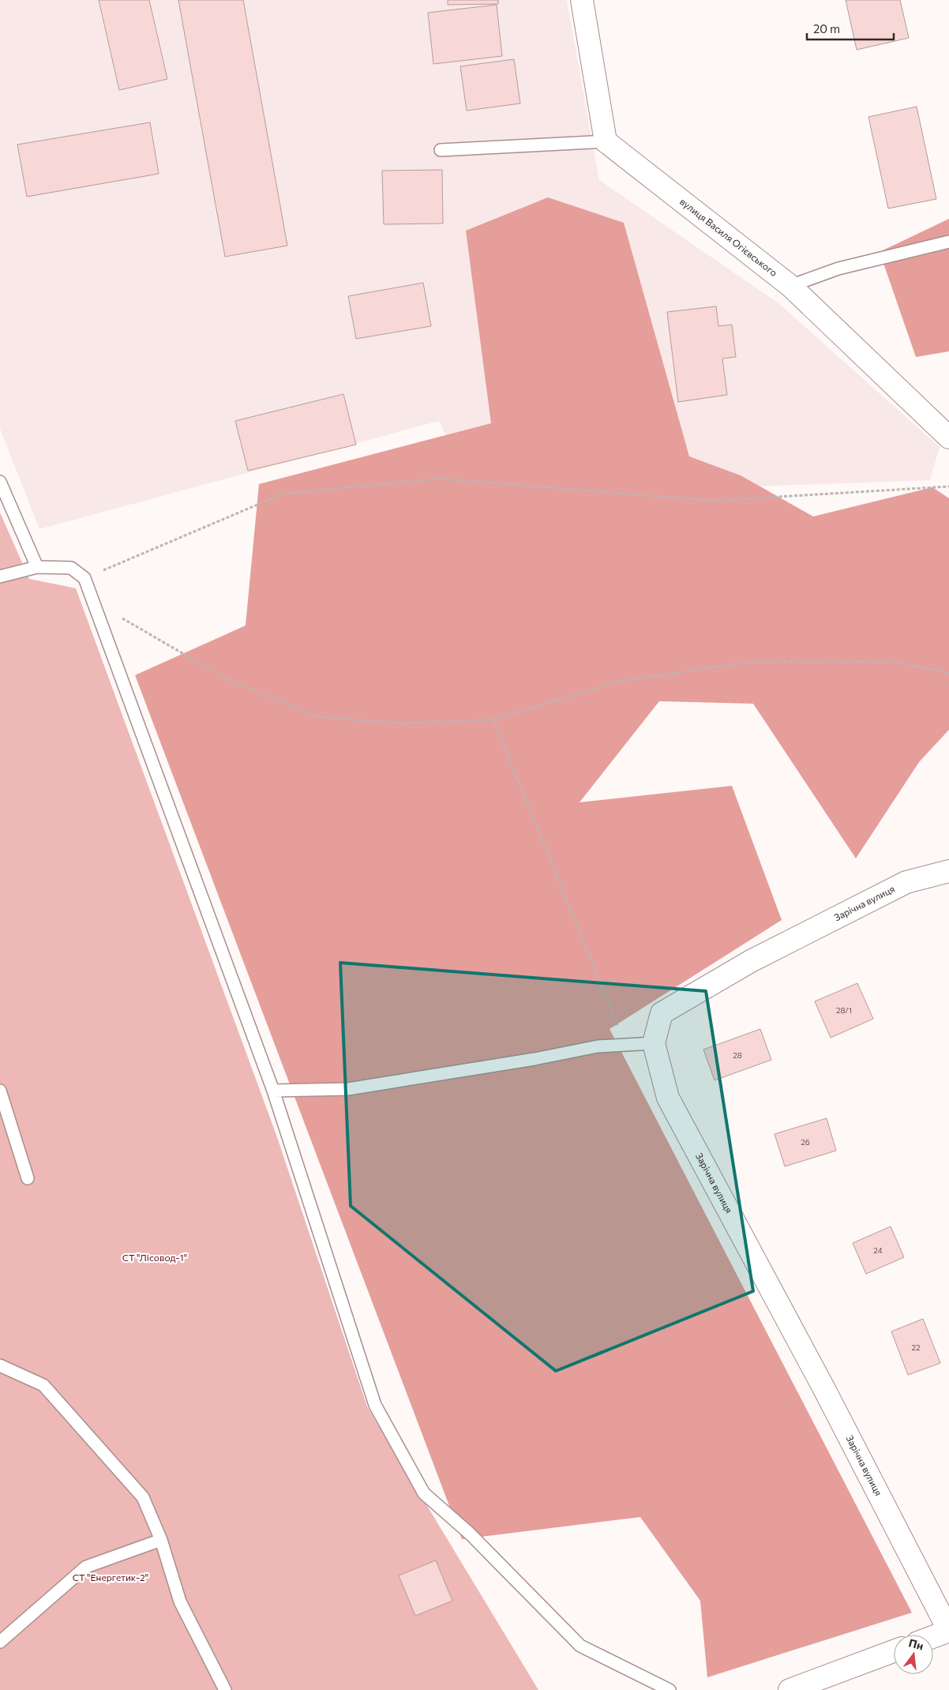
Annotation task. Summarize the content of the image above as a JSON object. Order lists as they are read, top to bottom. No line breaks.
{"streets":{"street":["вулиця Василя Огієвського","Зарічна вулиця"]},"parks":["СТ \"Лісовод-1\"","СТ \"Енергетик-2\""],"house_numbers":["28/1","28","26","24","22"],"scale_bar":"20 m","north":"top"}
